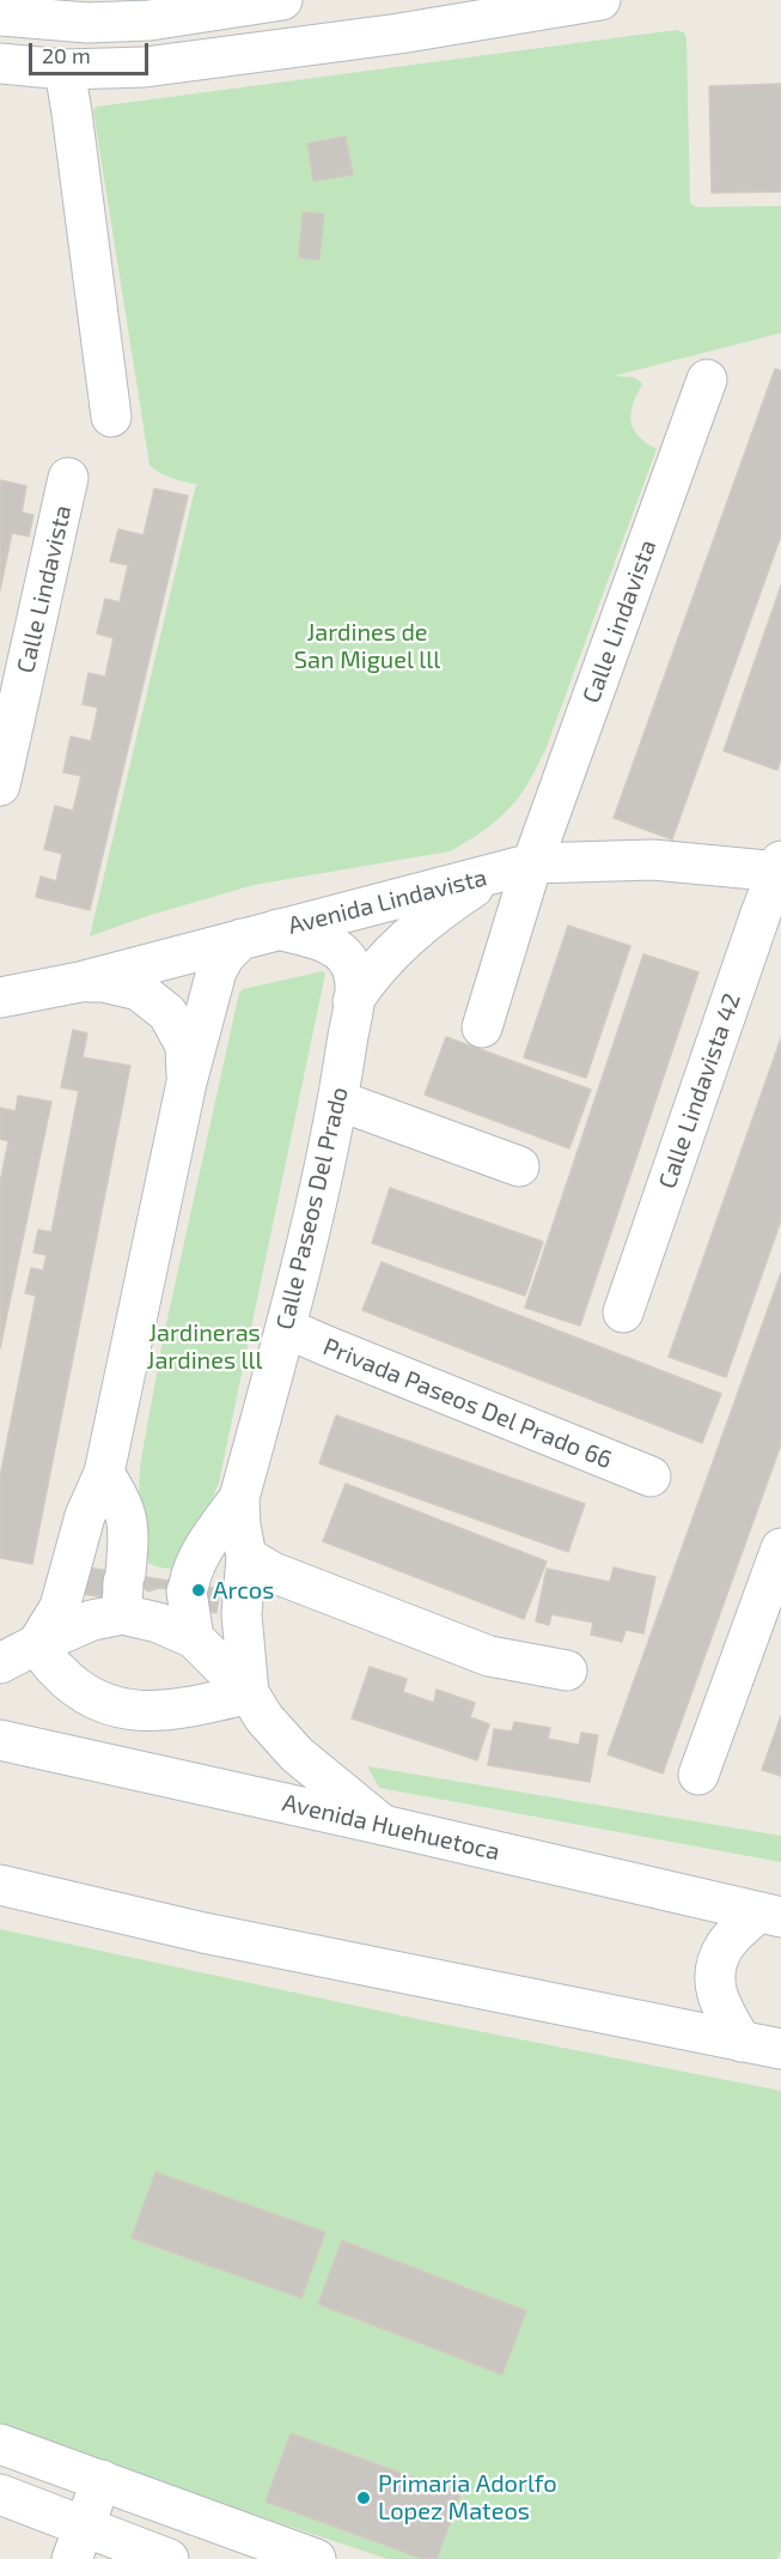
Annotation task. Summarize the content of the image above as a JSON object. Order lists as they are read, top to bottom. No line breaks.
{"streets":{"street":["Calle Lindavista","Avenida Lindavista","Calle Lindavista 42","Calle Paseos Del Prado","Privada Paseos Del Prado 66","Avenida Huehuetoca"]},"crossings":[["Calle Lindavista","Avenida Lindavista"],["Avenida Lindavista","Calle Lindavista 42"],["Avenida Lindavista","Calle Paseos Del Prado"],["Calle Paseos Del Prado","Privada Paseos Del Prado 66"],["Calle Paseos Del Prado","Avenida Huehuetoca"]],"parks":["Jardines de San Miguel lll","Jardineras Jardines lll"],"places":["Arcos","Primaria Adorlfo Lopez Mateos"],"scale_bar":"20 m"}
